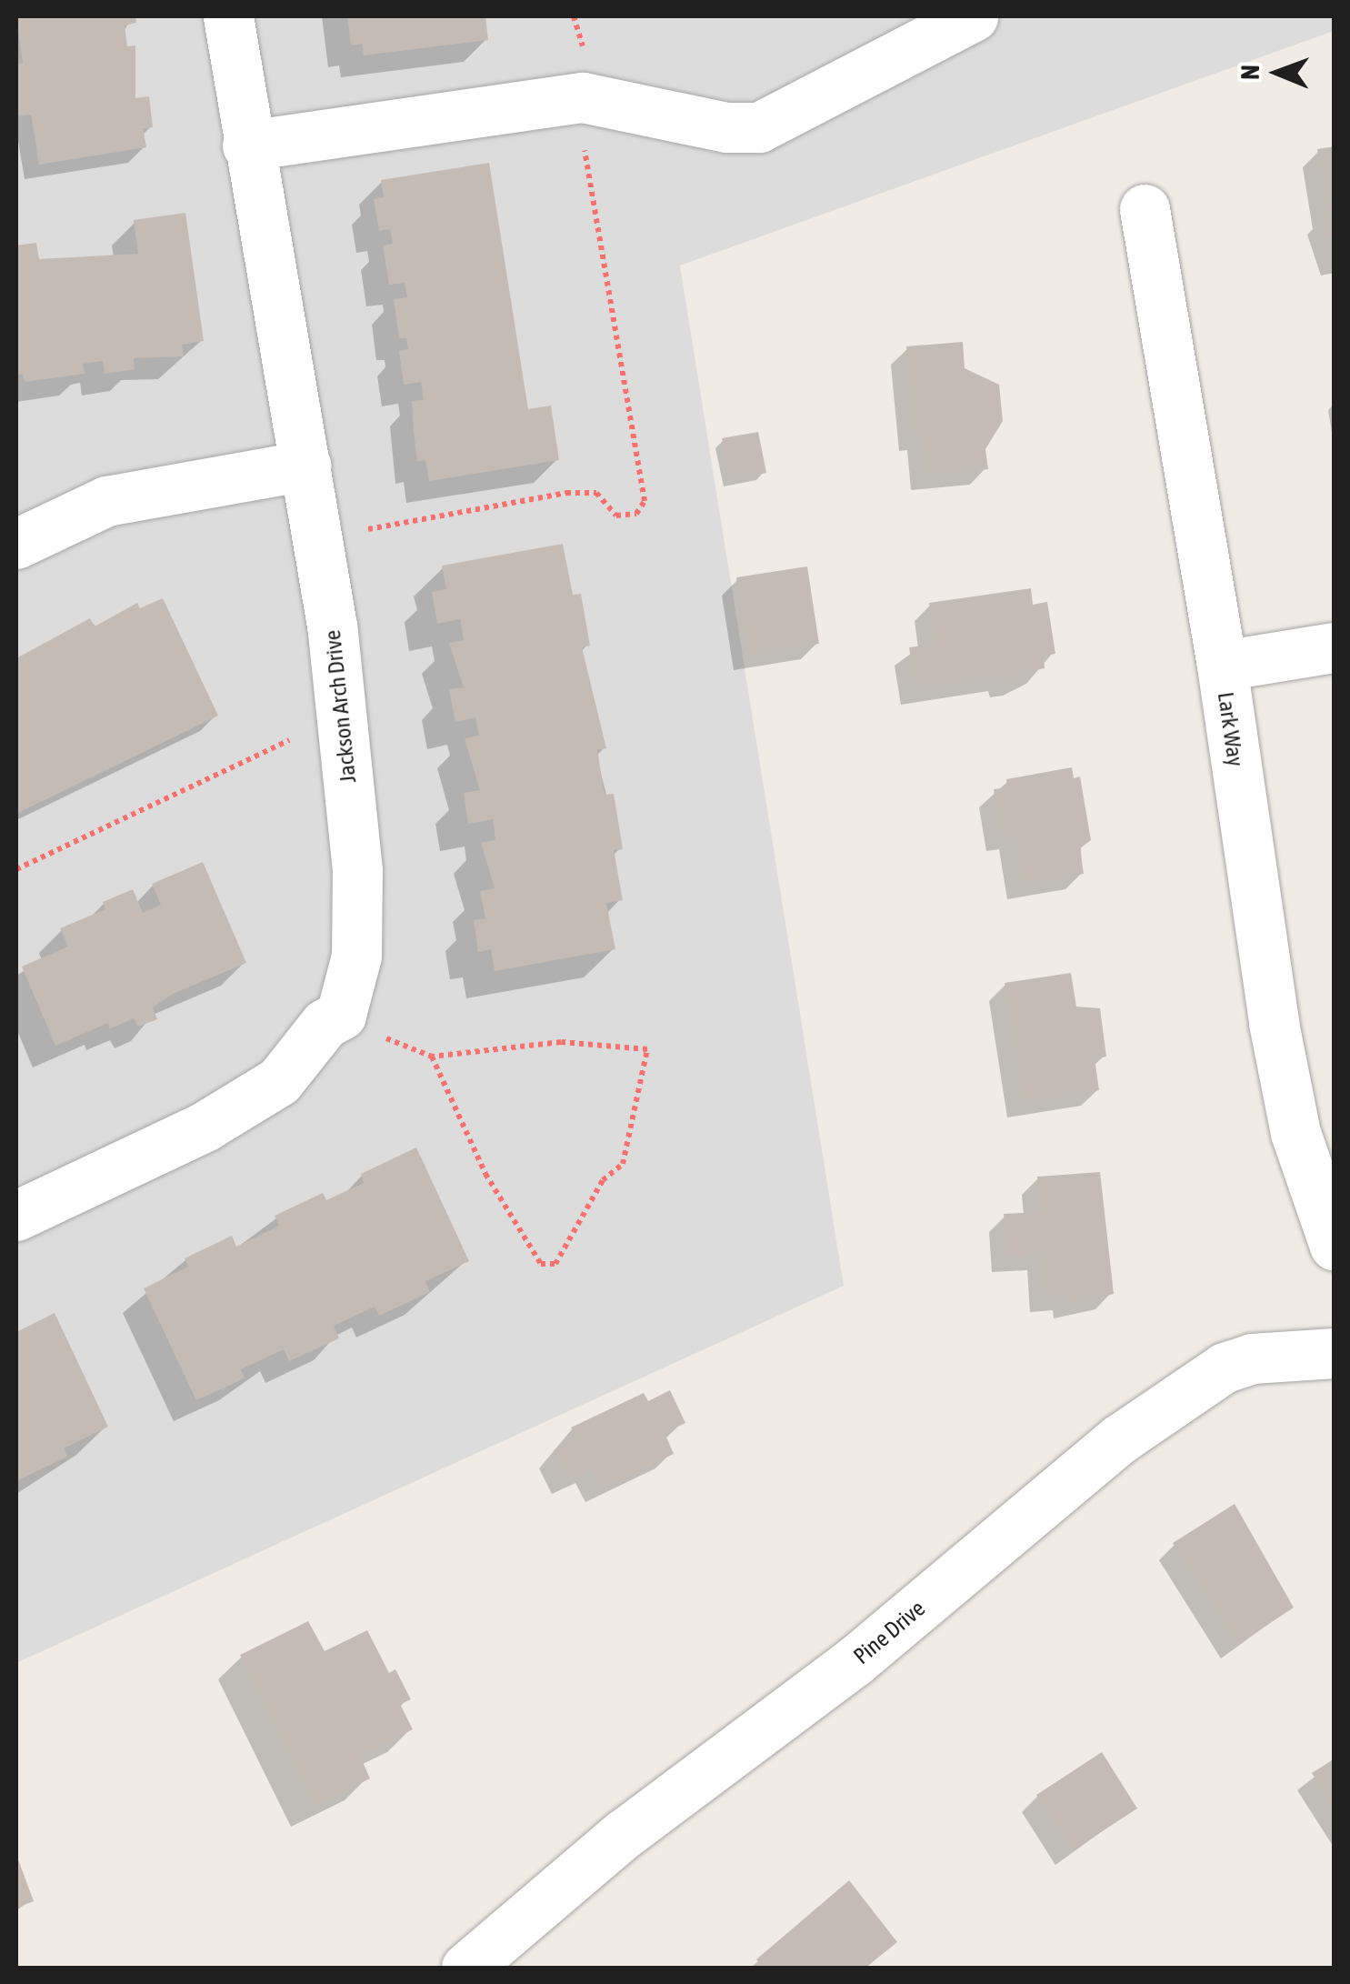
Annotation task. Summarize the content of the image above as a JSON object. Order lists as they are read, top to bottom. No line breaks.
{"streets":{"street":["Jackson Arch Drive","Lark Way","Pine Drive"]},"north":"left"}
